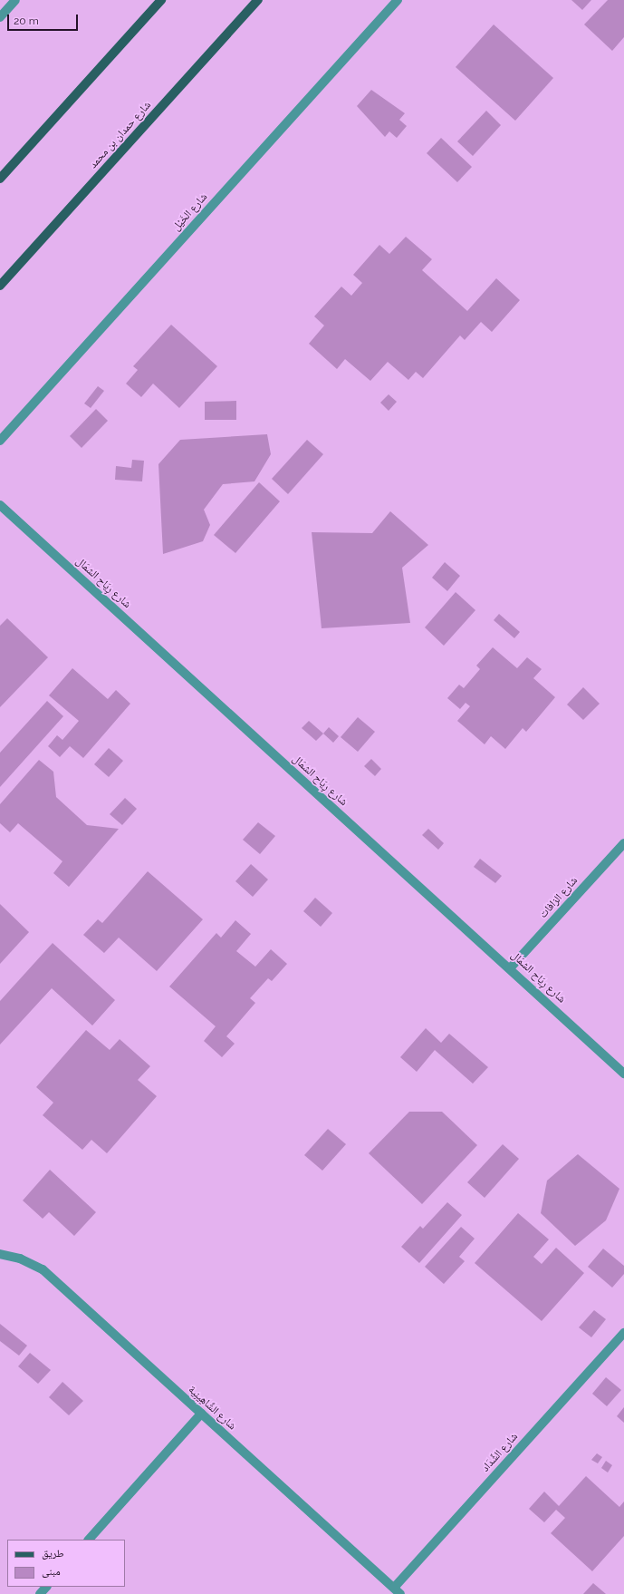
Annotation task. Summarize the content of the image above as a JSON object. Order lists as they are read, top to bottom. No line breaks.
{"streets":{"main road":["شارع حمدان بن محمد"],"street":["شارع الخَيْل","شارع رِيَاح الشمَال","شارع الزافات","شارع الشَّاهِينِية","شارع الشِّدَاد"]},"crossings":[["شارع رِيَاح الشمَال","شارع الزافات"],["شارع الشَّاهِينِية","شارع الشِّدَاد"]],"legend":["طريق","مبنى"],"scale_bar":"20 m"}
